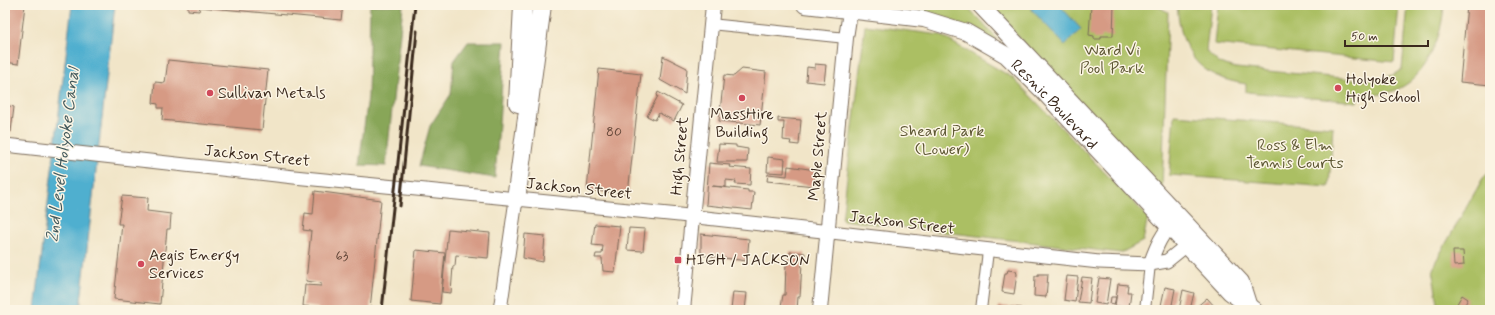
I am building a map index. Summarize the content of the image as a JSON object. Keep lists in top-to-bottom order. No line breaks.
{"streets":{"main road":["Resnic Boulevard","High Street","Maple Street"],"street":["Jackson Street"]},"crossings":[["Resnic Boulevard","Jackson Street"],["Resnic Boulevard","Maple Street"],["Jackson Street","High Street"],["Jackson Street","Maple Street"]],"water":["2nd Level Holyoke Canal"],"parks":["Ward Vi Pool Park","Sheard Park (Lower)","Ross & Elm Tennis Courts"],"places":{"other":["Holyoke High School","Sullivan Metals","MassHire Building","Aegis Energy Services"],"transit":["HIGH / JACKSON"]},"house_numbers":["80","63"],"scale_bar":"50 m"}
